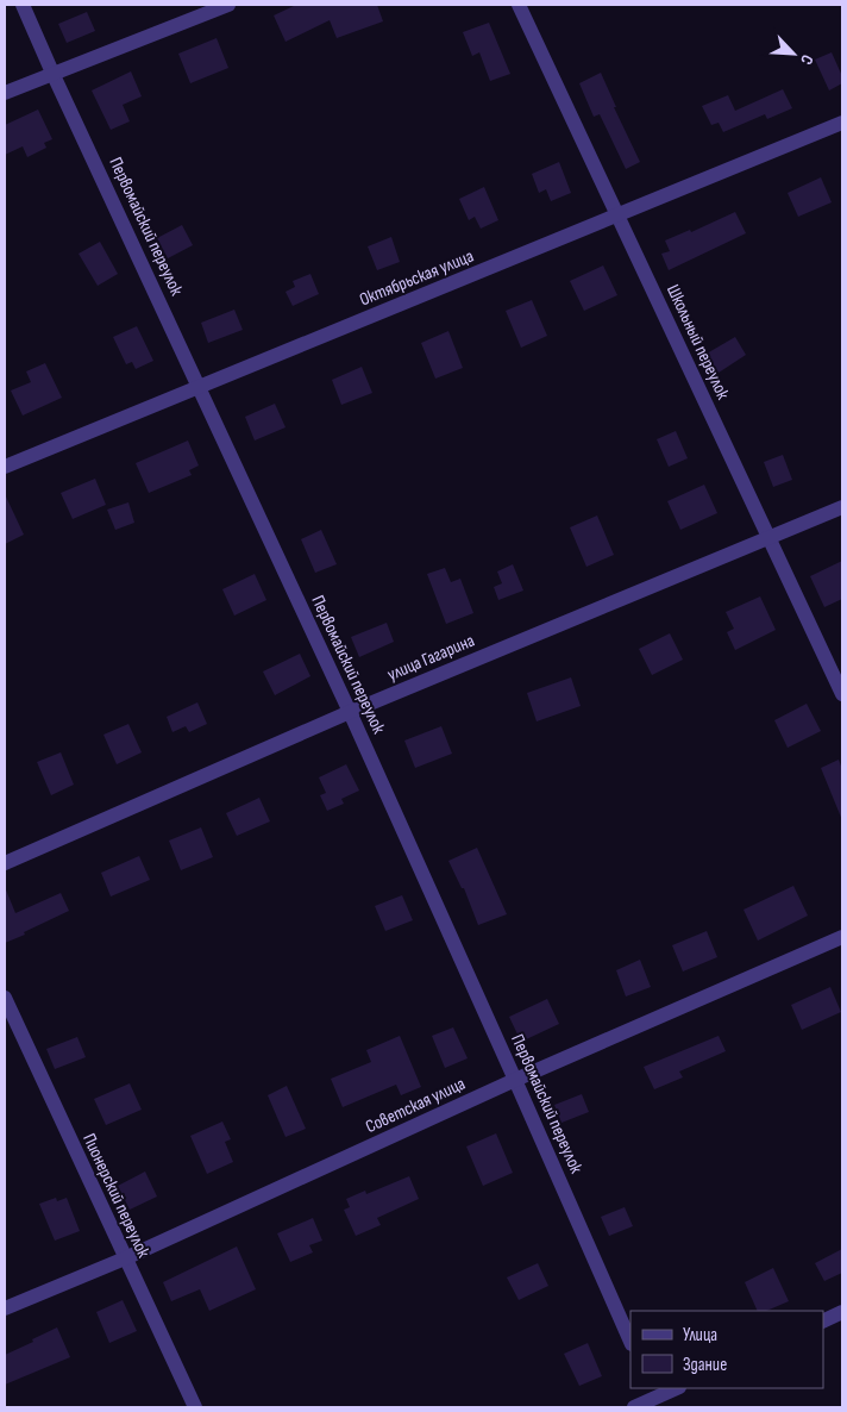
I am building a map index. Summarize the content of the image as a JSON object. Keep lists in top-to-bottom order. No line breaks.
{"streets":{"street":["Первомайский переулок","Октябрьская улица","Школьный переулок","улица Гагарина","Советская улица","Пионерский переулок"]},"crossings":[["Первомайский переулок","Октябрьская улица"],["Первомайский переулок","улица Гагарина"],["Первомайский переулок","Советская улица"],["Октябрьская улица","Школьный переулок"],["Школьный переулок","улица Гагарина"],["Советская улица","Пионерский переулок"]],"legend":["Улица","Здание"],"north":"bottom right"}
